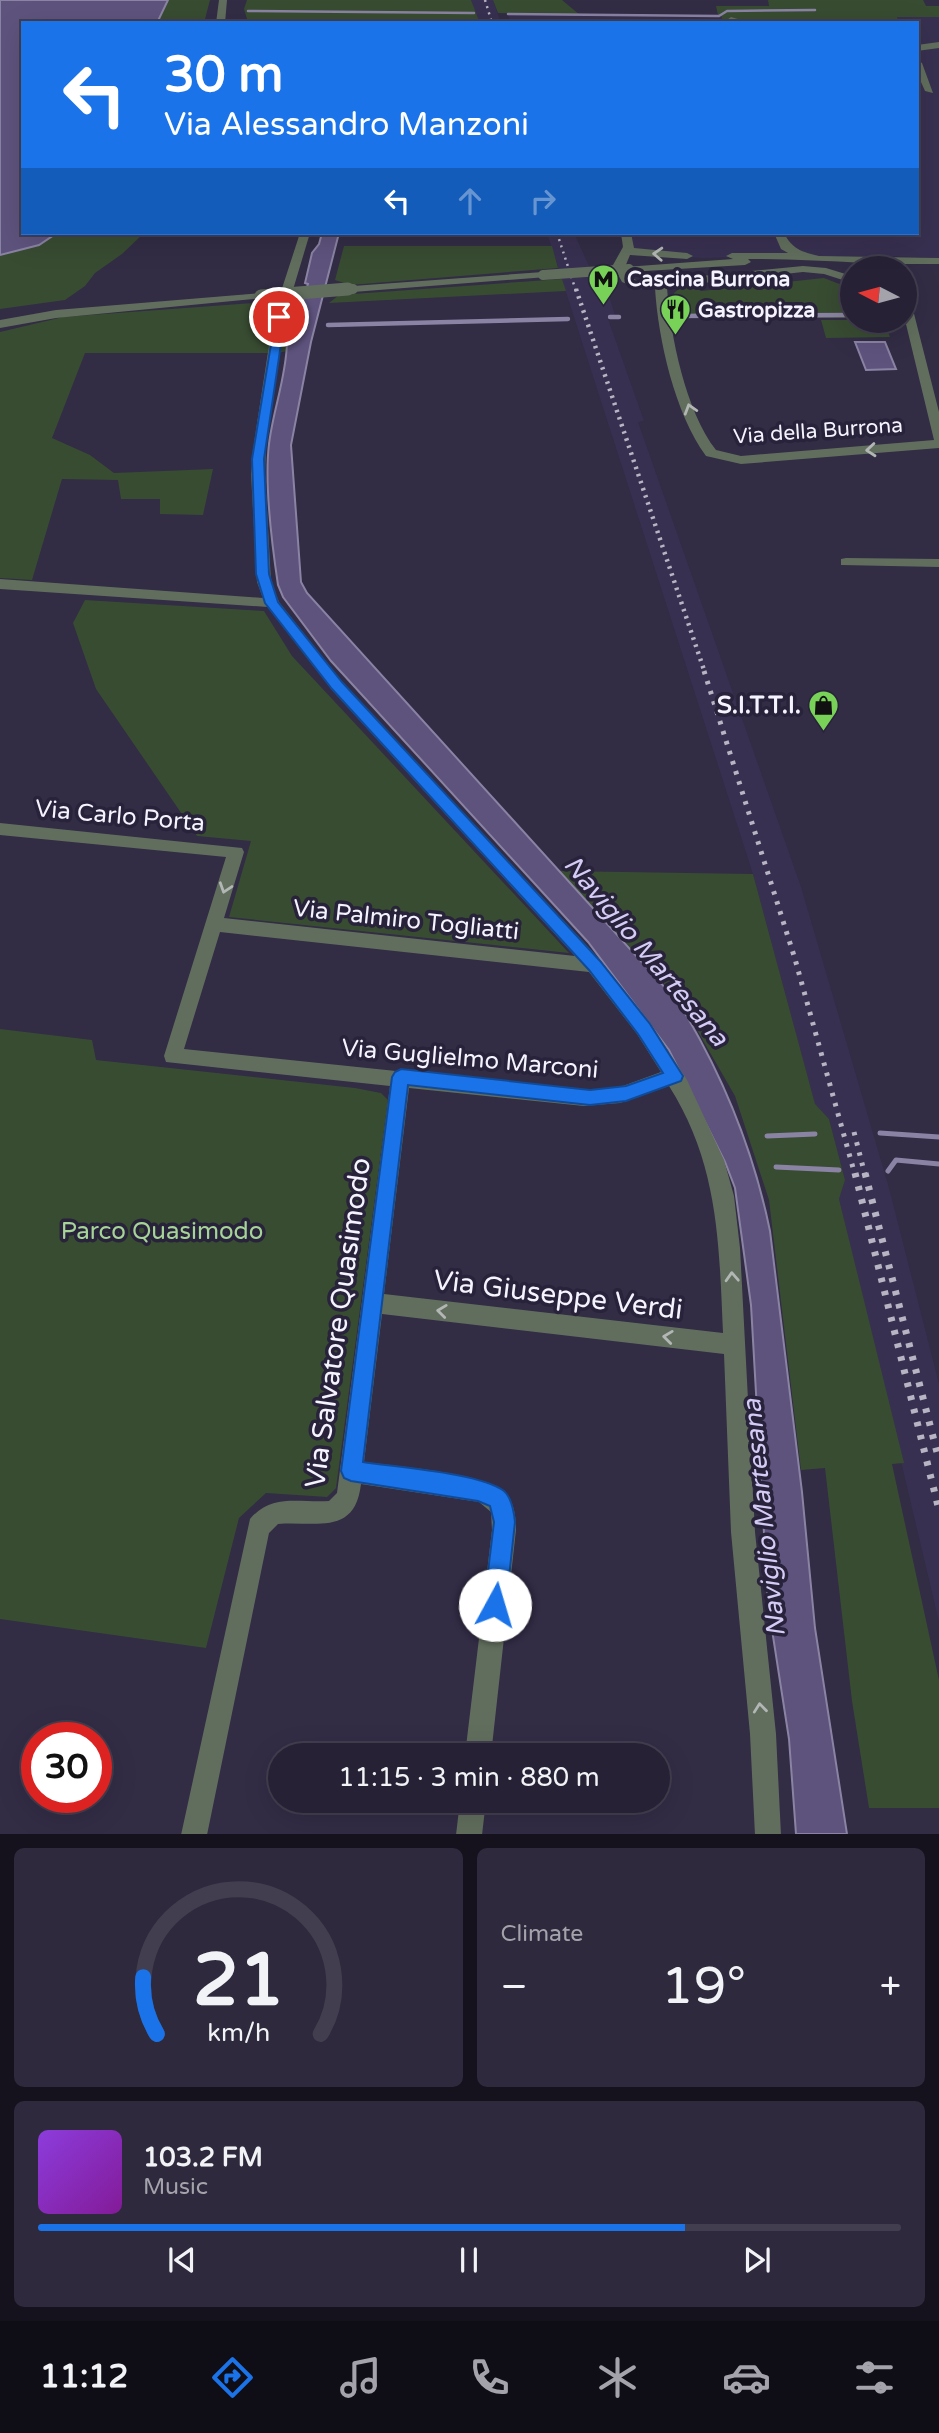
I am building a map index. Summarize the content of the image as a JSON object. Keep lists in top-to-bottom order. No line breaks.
{"streets":{"street":["Via della Burrona","Via Carlo Porta","Via Palmiro Togliatti","Via Guglielmo Marconi","Via Giuseppe Verdi","Via Salvatore Quasimodo"]},"crossings":[["Via Carlo Porta","Via Palmiro Togliatti"],["Via Carlo Porta","Via Guglielmo Marconi"],["Via Palmiro Togliatti","Via Guglielmo Marconi"],["Via Guglielmo Marconi","Via Salvatore Quasimodo"],["Via Giuseppe Verdi","Via Salvatore Quasimodo"]],"one_way":["Via Giuseppe Verdi"],"water":["Naviglio Martesana"],"parks":["Parco Quasimodo"],"places":{"metro station":["Cascina Burrona"],"restaurant":["Gastropizza"],"shop":["S.I.T.T.I."]},"north":"left","page":{"turn":["30 m","Via Alessandro Manzoni"],"limit":"30","trip":"11:15 · 3 min · 880 m","tile":"Climate","heat":["−","19°","+"],"song":["103.2 FM","Music"],"tabs":"11:12","gauge":["21","km/h"]}}
